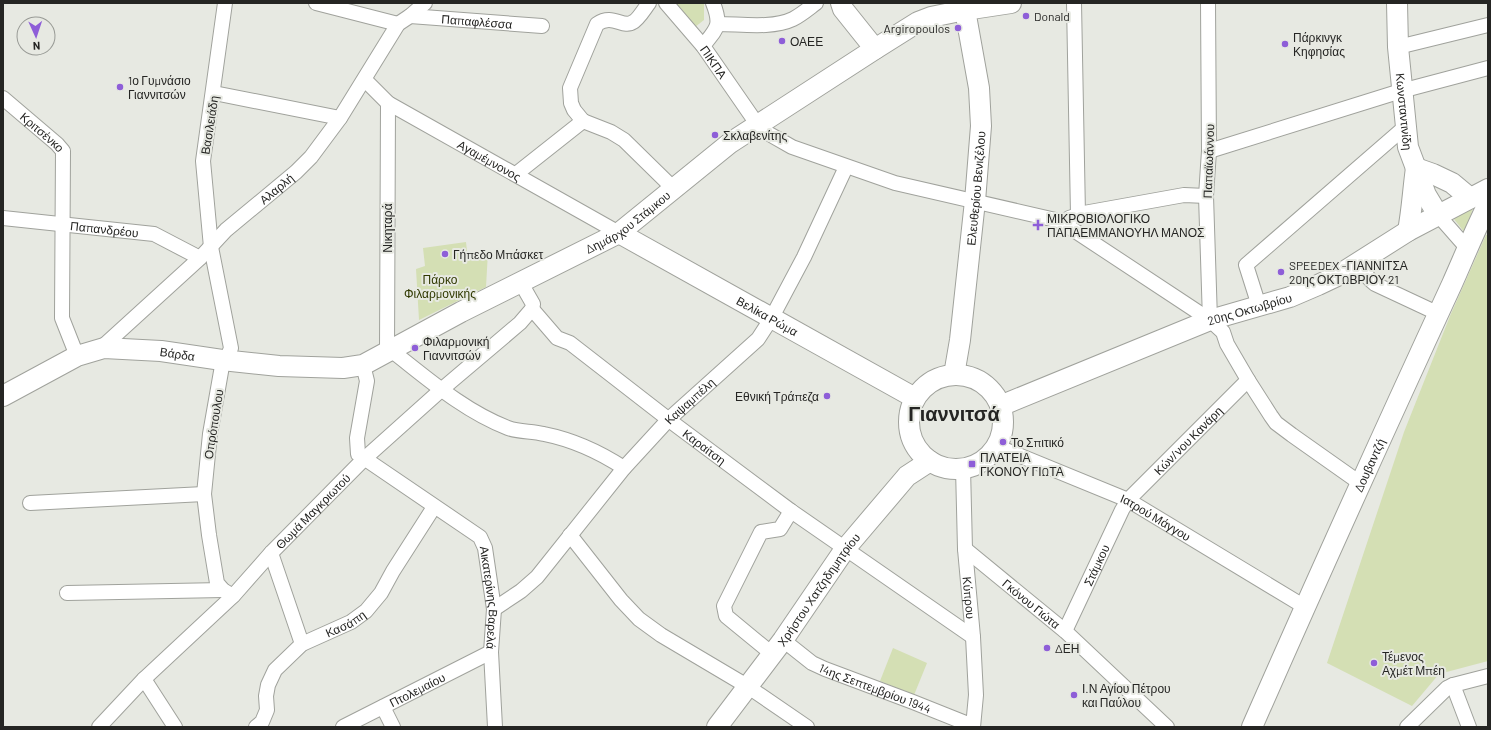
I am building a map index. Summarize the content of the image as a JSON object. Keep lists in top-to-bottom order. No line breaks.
{"streets":{"street":["Παπαφλέσσα","ΠΙΚΠΑ","Κωνσταντινίδη","Βασιλειάδη","Κριτσένκο","Αγαμέμνονος","Παπαϊωάννου","Αλαρλή","Ελευθερίου Βενιζέλου","Δημάρχου Στάμκου","Παπανδρέου","Νικηταρά","20ης Οκτωβρίου","Βελίκα Ρώμα","Βάρδα","Καψαμπέλη","Οπρόπουλου","Κών/νου Κανάρη","Καραίτση","Δουβαντζή","Θωμά Μαγκριωτού","Ιατρού Μάγγου","Στάμκου","Χρήστου Χατζηδημητρίου","Αικατερίνης Βαρελά","Κύπρου","Γκόνου Γιώτα","Κασάπη","14ης Σεπτεμβρίου 1944","Πτολεμαίου"]},"crossings":[["Παπαφλέσσα","Αλαρλή"],["ΠΙΚΠΑ","Ελευθερίου Βενιζέλου"],["ΠΙΚΠΑ","Δημάρχου Στάμκου"],["ΠΙΚΠΑ","Καψαμπέλη"],["Κωνσταντινίδη","20ης Οκτωβρίου"],["Βασιλειάδη","Αλαρλή"],["Βασιλειάδη","Οπρόπουλου"],["Κριτσένκο","Παπανδρέου"],["Κριτσένκο","Βάρδα"],["Αγαμέμνονος","Αλαρλή"],["Αγαμέμνονος","Δημάρχου Στάμκου"],["Αγαμέμνονος","Νικηταρά"],["Αγαμέμνονος","Βελίκα Ρώμα"],["Παπαϊωάννου","20ης Οκτωβρίου"],["Αλαρλή","Παπανδρέου"],["Αλαρλή","Βάρδα"],["Αλαρλή","Οπρόπουλου"],["Ελευθερίου Βενιζέλου","Δημάρχου Στάμκου"],["Ελευθερίου Βενιζέλου","20ης Οκτωβρίου"],["Ελευθερίου Βενιζέλου","Βελίκα Ρώμα"],["Ελευθερίου Βενιζέλου","Ιατρού Μάγγου"],["Ελευθερίου Βενιζέλου","Χρήστου Χατζηδημητρίου"],["Ελευθερίου Βενιζέλου","Κύπρου"],["Δημάρχου Στάμκου","Νικηταρά"],["Δημάρχου Στάμκου","Βελίκα Ρώμα"],["Δημάρχου Στάμκου","Βάρδα"],["Δημάρχου Στάμκου","Καραίτση"],["20ης Οκτωβρίου","Βελίκα Ρώμα"],["20ης Οκτωβρίου","Δουβαντζή"],["20ης Οκτωβρίου","Ιατρού Μάγγου"],["20ης Οκτωβρίου","Χρήστου Χατζηδημητρίου"],["20ης Οκτωβρίου","Κύπρου"],["Βελίκα Ρώμα","Καψαμπέλη"],["Βελίκα Ρώμα","Ιατρού Μάγγου"],["Βελίκα Ρώμα","Χρήστου Χατζηδημητρίου"],["Βελίκα Ρώμα","Κύπρου"],["Βάρδα","Οπρόπουλου"],["Καψαμπέλη","Καραίτση"],["Καψαμπέλη","Αικατερίνης Βαρελά"],["Οπρόπουλου","Θωμά Μαγκριωτού"],["Κών/νου Κανάρη","Ιατρού Μάγγου"],["Κών/νου Κανάρη","Στάμκου"],["Καραίτση","Θωμά Μαγκριωτού"],["Καραίτση","Χρήστου Χατζηδημητρίου"],["Καραίτση","Κύπρου"],["Καραίτση","14ης Σεπτεμβρίου 1944"],["Δουβαντζή","Ιατρού Μάγγου"],["Θωμά Μαγκριωτού","Αικατερίνης Βαρελά"],["Ιατρού Μάγγου","Στάμκου"],["Ιατρού Μάγγου","Χρήστου Χατζηδημητρίου"],["Ιατρού Μάγγου","Κύπρου"],["Στάμκου","Γκόνου Γιώτα"],["Χρήστου Χατζηδημητρίου","Κύπρου"],["Χρήστου Χατζηδημητρίου","14ης Σεπτεμβρίου 1944"],["Αικατερίνης Βαρελά","Κασάπη"],["Αικατερίνης Βαρελά","Πτολεμαίου"],["Κύπρου","Γκόνου Γιώτα"],["Κύπρου","14ης Σεπτεμβρίου 1944"]],"districts":["Γιαννιτσά"],"parks":["Πάρκο Φιλαρμονικής"],"places":{"other":["Donald","Argiropoulos","ΟΑΕΕ","Πάρκινγκ Κηφησίας","1ο Γυμνάσιο Γιαννιτσών","Σκλαβενίτης","Γήπεδο Μπάσκετ","SPEEDEX -ΓΙΑΝΝΙΤΣΑ 20ης ΟΚΤΩΒΡΙΟΥ 21","Φιλαρμονική Γιαννιτσών","Εθνική Τράπεζα","Το Σπιτικό","ΔΕΗ","Τέμενος Αχμέτ Μπέη","Ι.Ν Αγίου Πέτρου και Παύλου"],"health":["ΜΙΚΡΟΒΙΟΛΟΓΙΚΟ ΠΑΠΑΕΜΜΑΝΟΥΗΛ ΜΑΝΟΣ"],"transit":["ΠΛΑΤΕΙΑ ΓΚΟΝΟΥ ΓΙΩΤΑ"]},"north":"bottom"}
